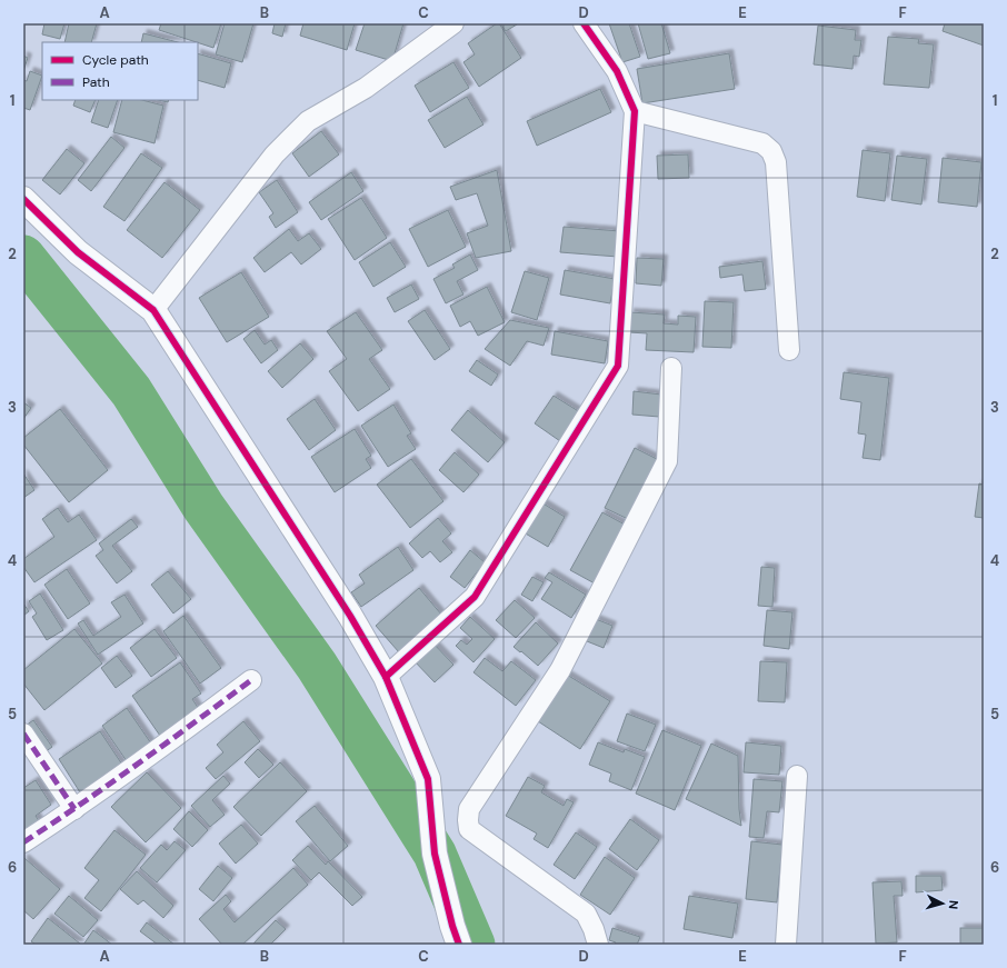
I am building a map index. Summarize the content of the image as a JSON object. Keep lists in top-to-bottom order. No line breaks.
{"legend":["Cycle path","Path"],"north":"right","grid":{"columns":["A","B","C","D","E","F"],"rows":["1","2","3","4","5","6"]}}
